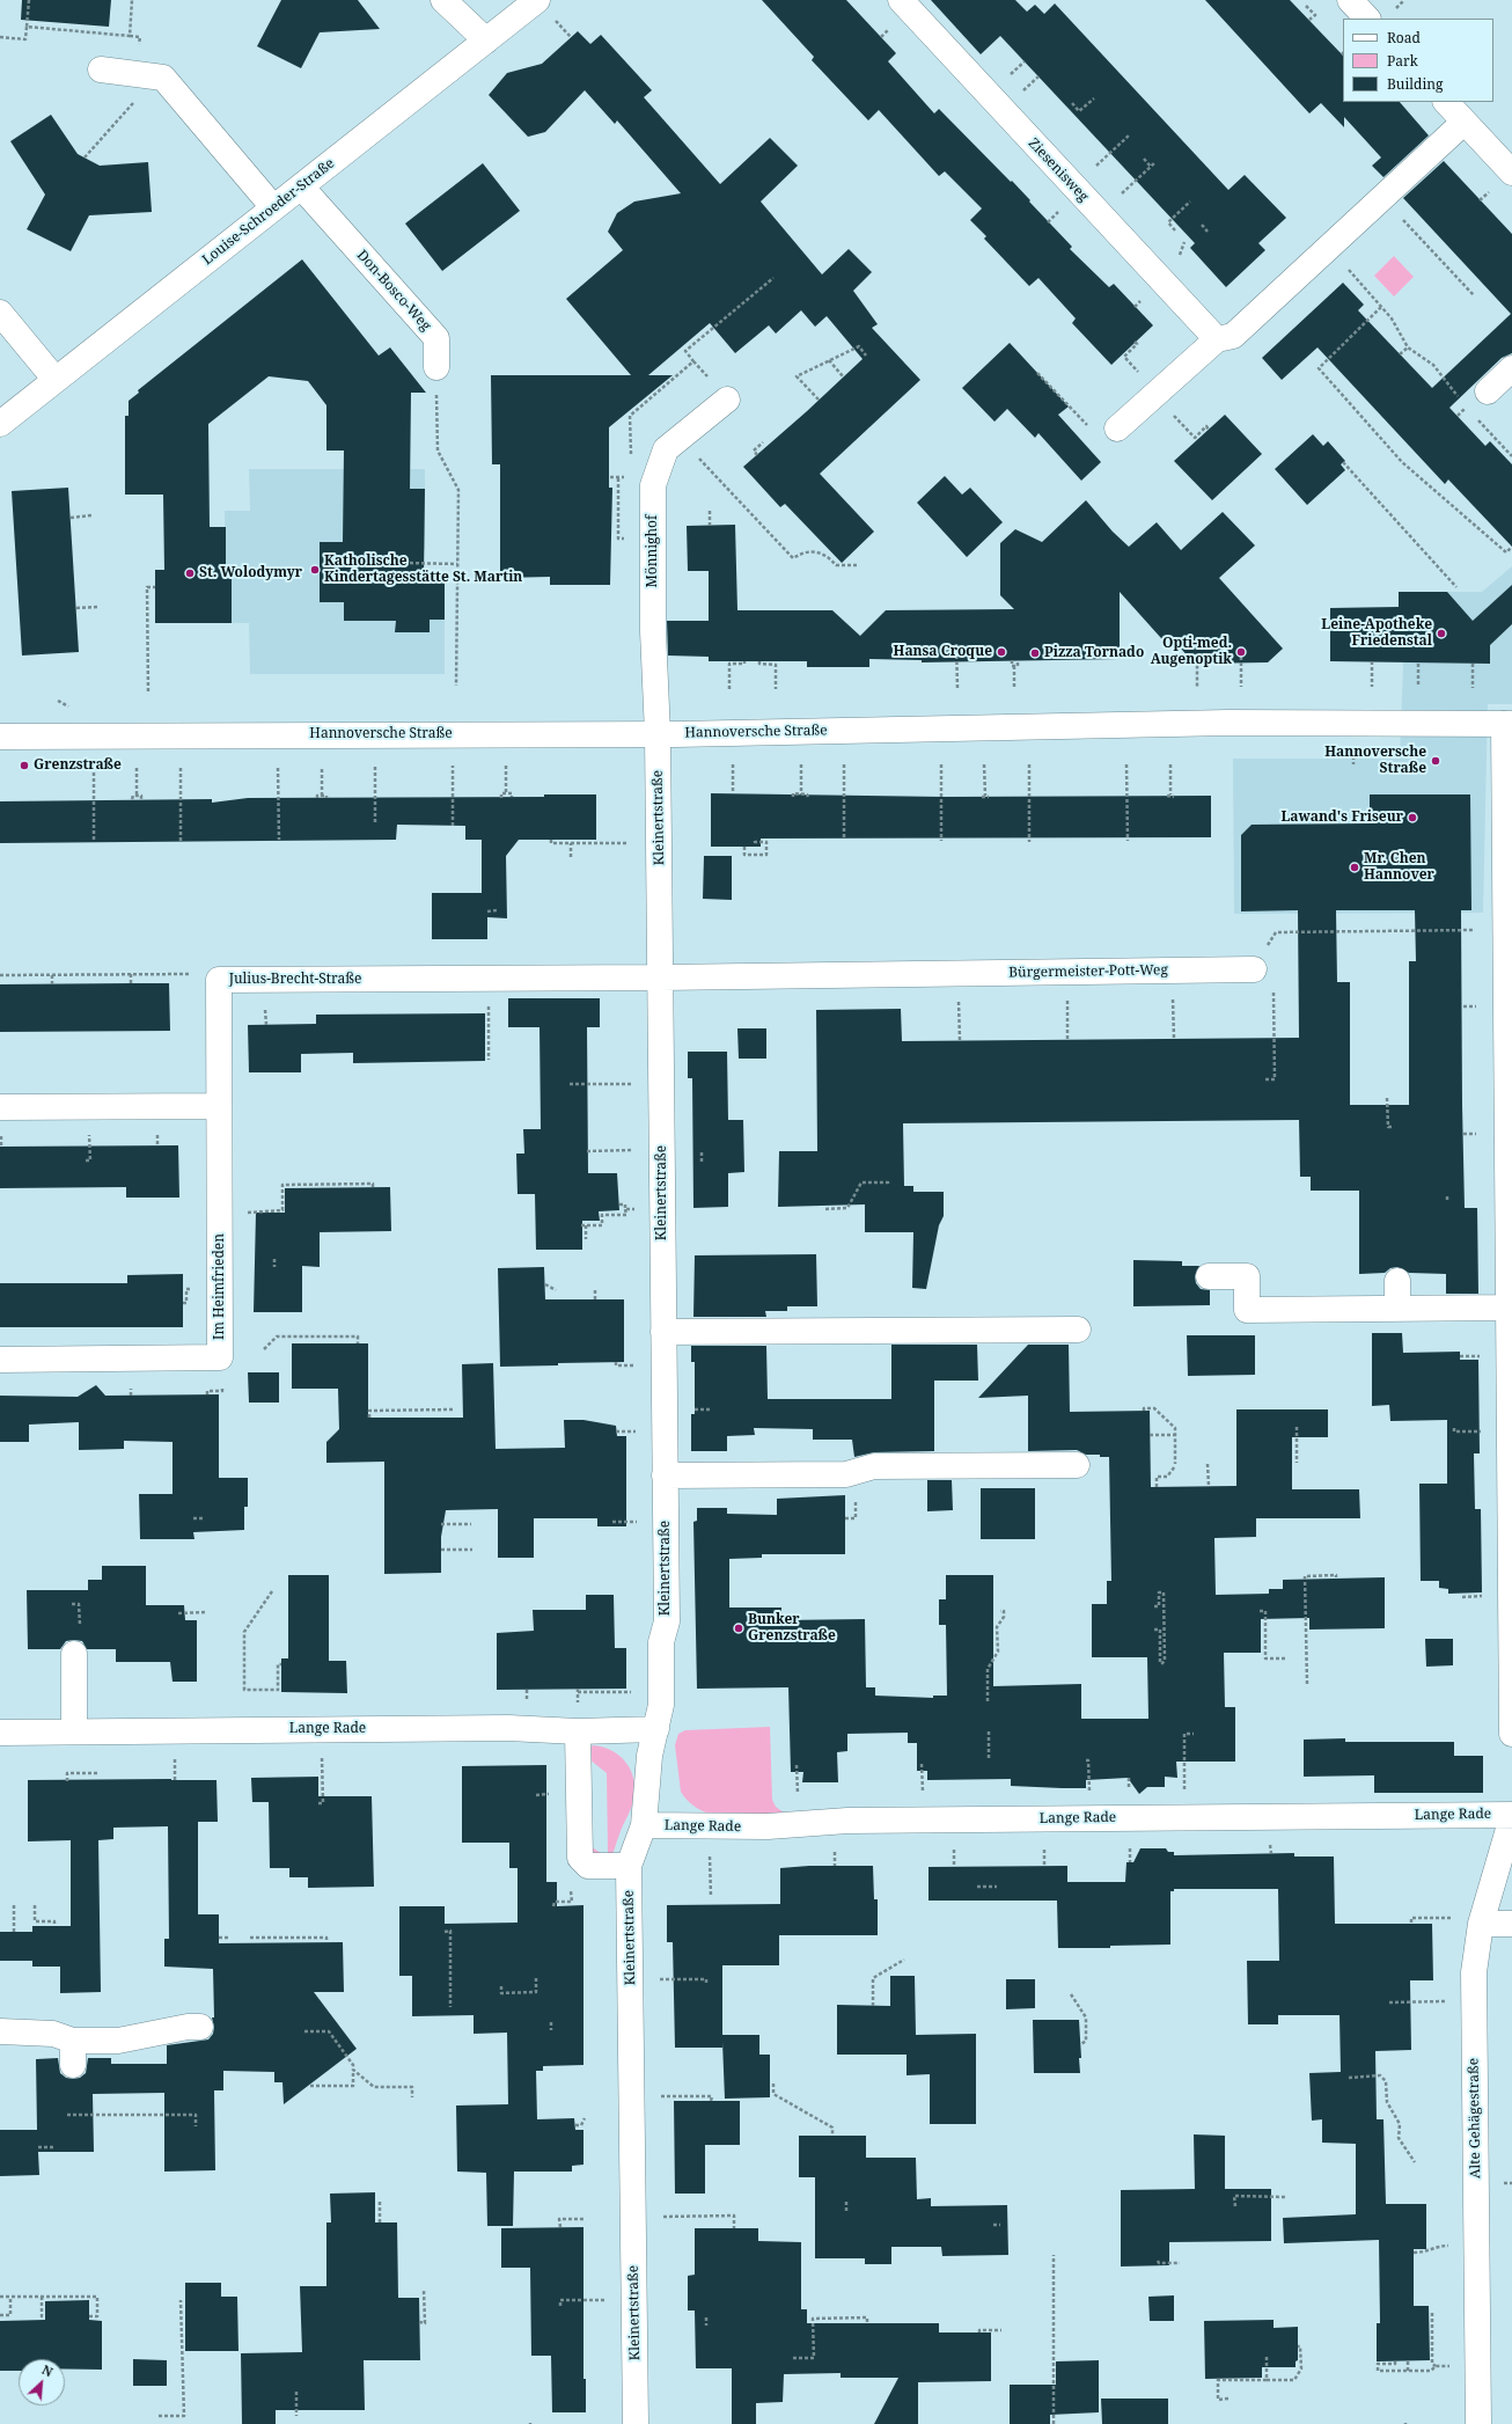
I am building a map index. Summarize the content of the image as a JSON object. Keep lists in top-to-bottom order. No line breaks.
{"streets":{"street":["Ziesenisweg","Louise-Schroeder-Straße","Don-Bosco-Weg","Mönnighof","Hannoversche Straße","Kleinertstraße","Bürgermeister-Pott-Weg","Julius-Brecht-Straße","Im Heimfrieden","Lange Rade","Alte Gehägestraße"]},"crossings":[["Louise-Schroeder-Straße","Don-Bosco-Weg"],["Mönnighof","Hannoversche Straße"],["Mönnighof","Kleinertstraße"],["Hannoversche Straße","Kleinertstraße"],["Kleinertstraße","Bürgermeister-Pott-Weg"],["Kleinertstraße","Julius-Brecht-Straße"],["Kleinertstraße","Lange Rade"],["Bürgermeister-Pott-Weg","Julius-Brecht-Straße"],["Julius-Brecht-Straße","Im Heimfrieden"],["Lange Rade","Alte Gehägestraße"]],"places":["Katholische Kindertagesstätte St. Martin","St. Wolodymyr","Leine-Apotheke Friedenstal","Hansa Croque","Opti-med. Augenoptik","Pizza Tornado","Hannoversche Straße","Grenzstraße","Lawand's Friseur","Mr. Chen Hannover","Bunker Grenzstraße"],"legend":["Road","Park","Building"],"north":"top right"}
